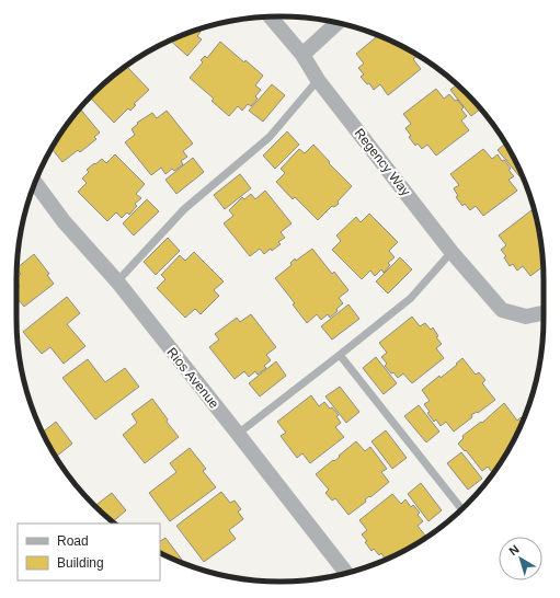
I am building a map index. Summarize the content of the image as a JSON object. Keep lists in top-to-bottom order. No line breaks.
{"streets":{"street":["Regency Way","Rios Avenue"]},"legend":["Road","Building"],"north":"top left"}
